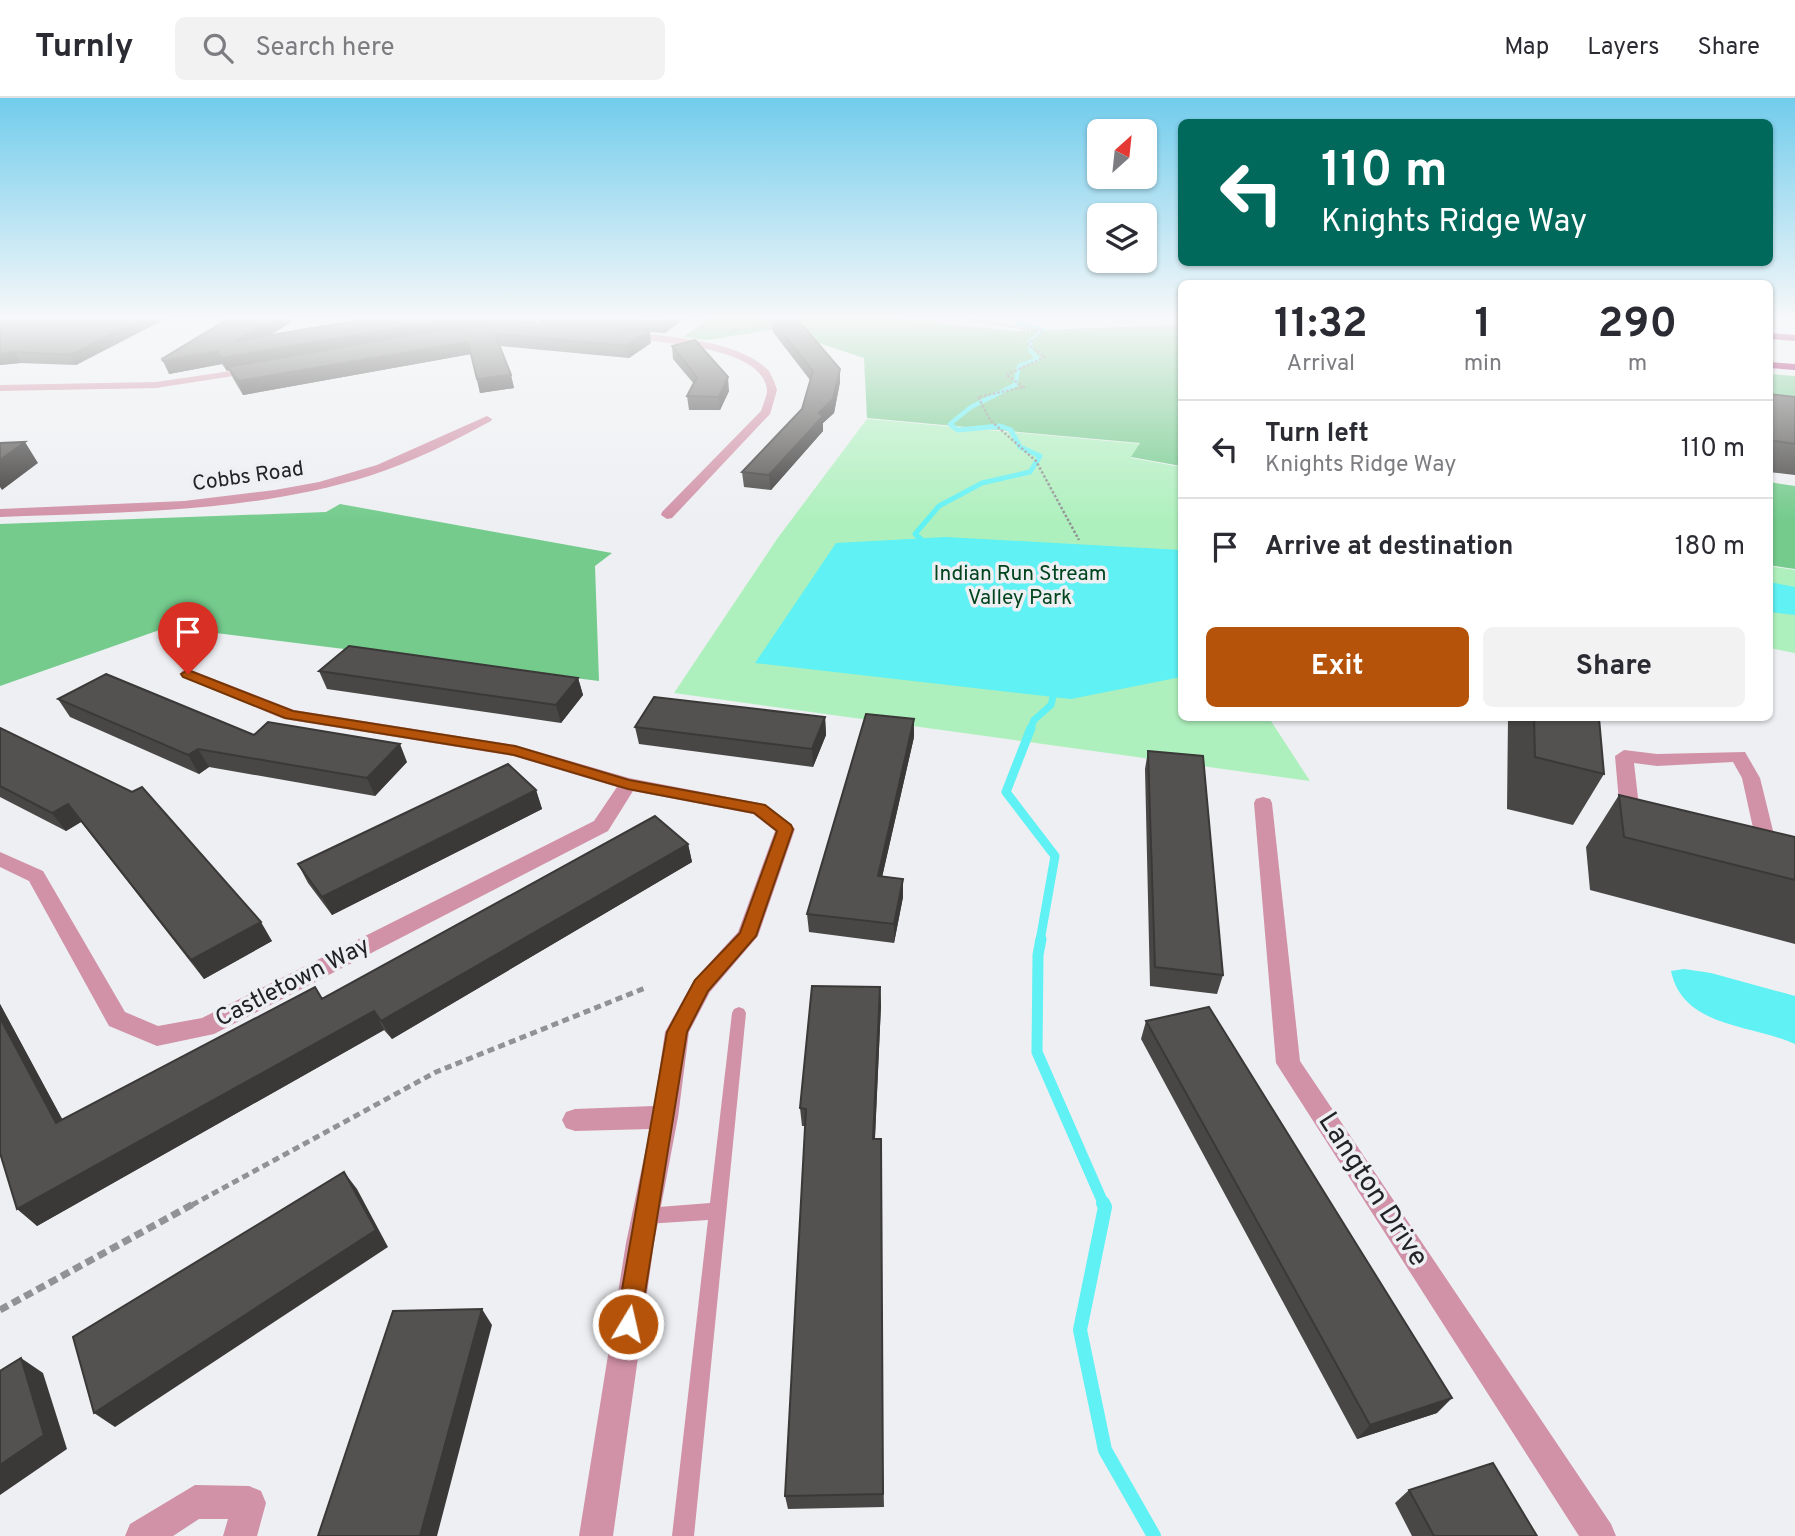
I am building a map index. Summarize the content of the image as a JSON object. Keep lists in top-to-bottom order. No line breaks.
{"streets":{"street":["Cobbs Road","Castletown Way","Langton Drive"]},"parks":["Indian Run Stream Valley Park"],"north":"top right","page":{"header":"Turnly","search":"Search here","nav":["Map","Layers","Share"],"turn":["110 m","Knights Ridge Way"],"eta":["11:32","Arrival","1","min","290","m"],"list":[{"name":"Turn left","note":"Knights Ridge Way","value":"110 m"},{"name":"Arrive at destination","value":"180 m"}],"buttons":["Exit","Share"]}}
